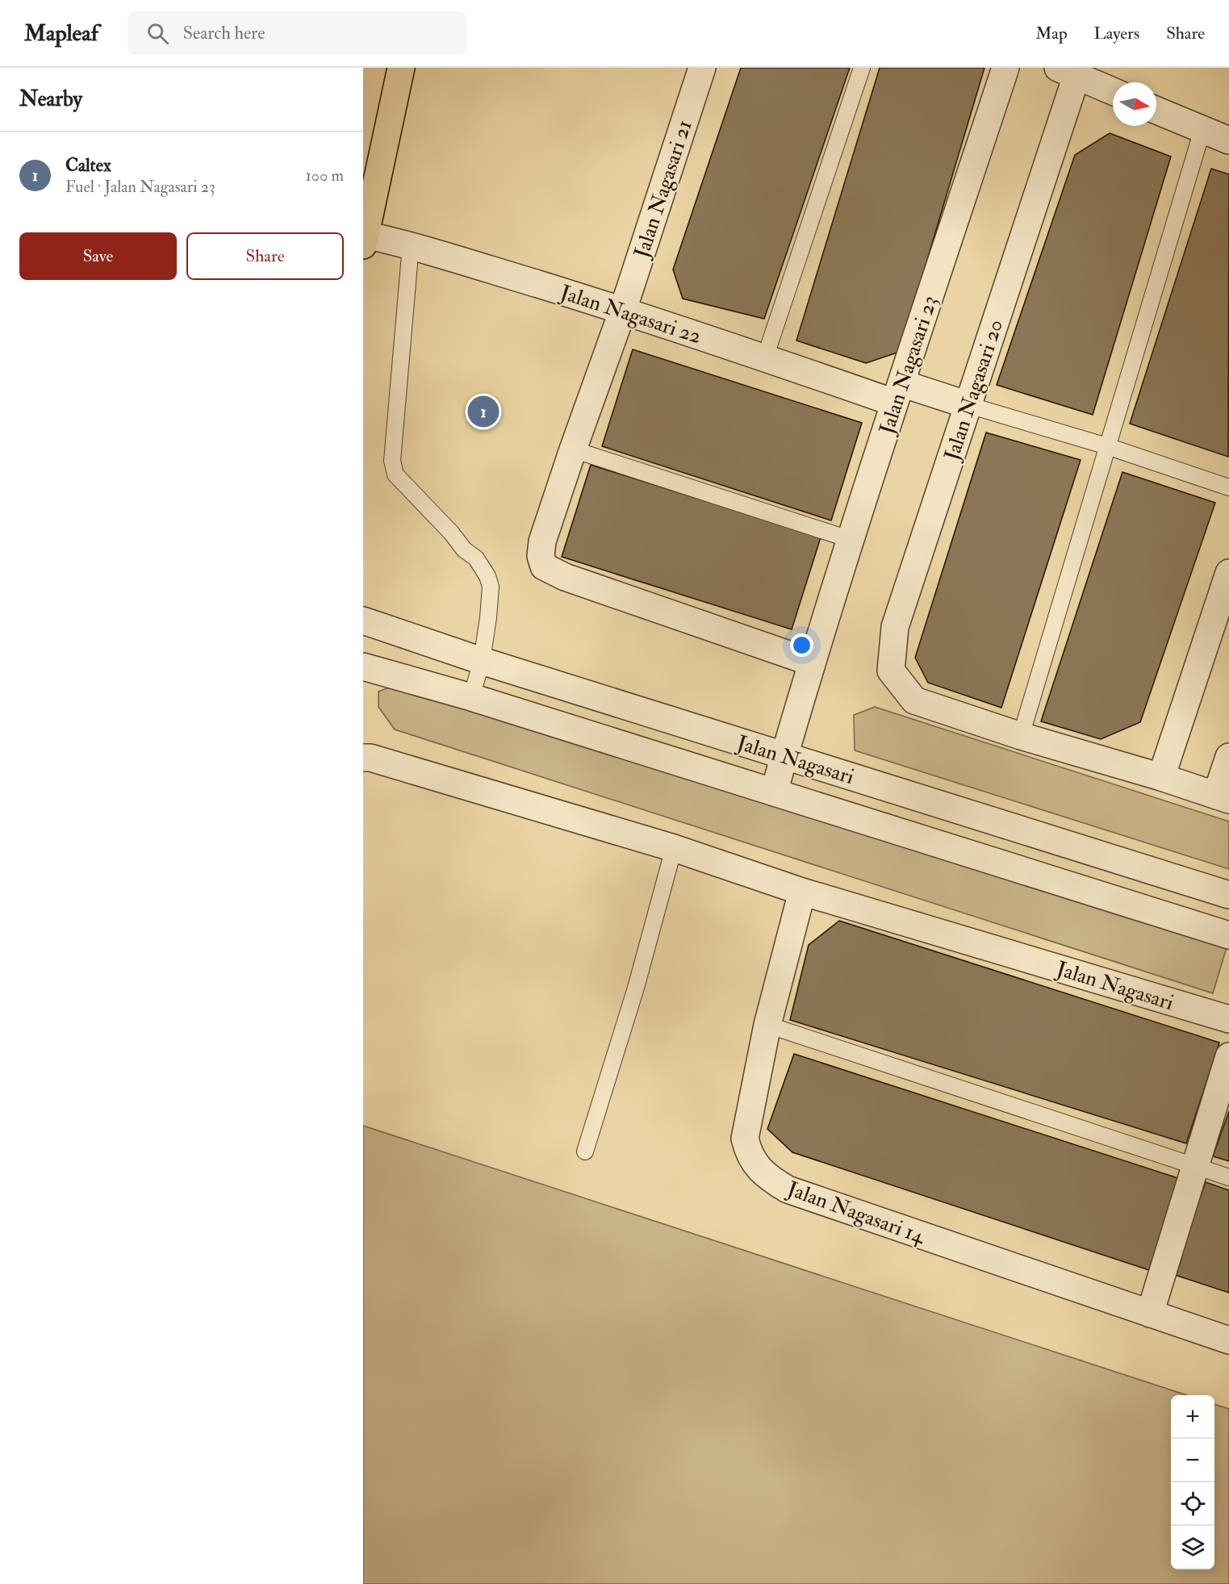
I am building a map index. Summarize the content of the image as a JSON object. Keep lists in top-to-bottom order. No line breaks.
{"streets":{"street":["Jalan Nagasari 21","Jalan Nagasari 22","Jalan Nagasari 23","Jalan Nagasari 20","Jalan Nagasari","Jalan Nagasari 14"]},"crossings":[["Jalan Nagasari 21","Jalan Nagasari 22"],["Jalan Nagasari 22","Jalan Nagasari 23"],["Jalan Nagasari 22","Jalan Nagasari 20"],["Jalan Nagasari 23","Jalan Nagasari"],["Jalan Nagasari","Jalan Nagasari 14"]],"north":"right","page":{"header":"Mapleaf","search":"Search here","nav":["Map","Layers","Share"],"heading":"Nearby","list":[{"mark":"1","name":"Caltex","note":"Fuel · Jalan Nagasari 23","value":"100 m"}],"buttons":["Save","Share"],"pins":"1","map_buttons":["+","−"]}}
